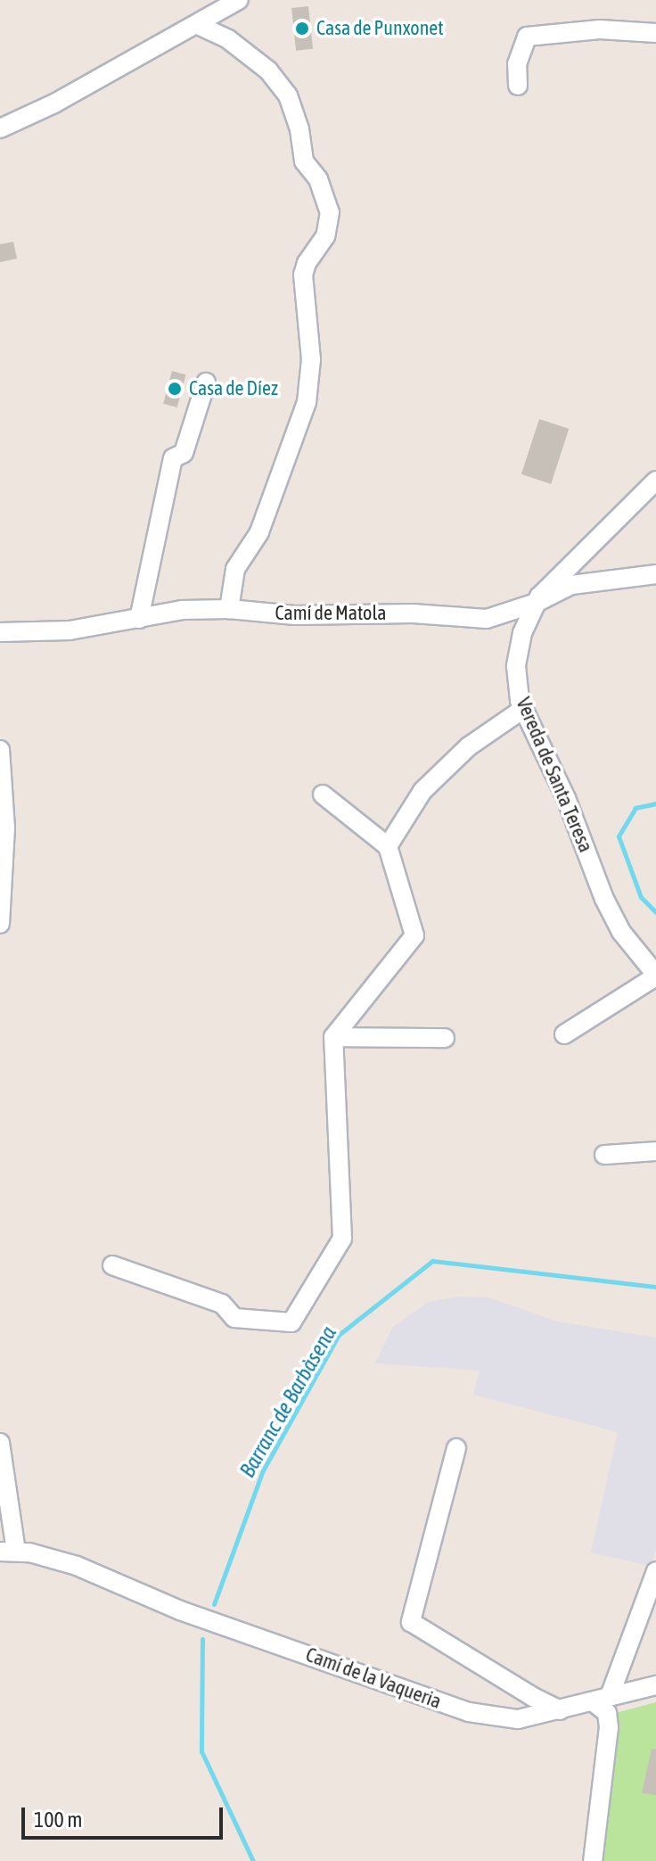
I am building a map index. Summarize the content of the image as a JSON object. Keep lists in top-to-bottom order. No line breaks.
{"streets":{"street":["Camí de Matola","Vereda de Santa Teresa","Camí de la Vaqueria"]},"crossings":[["Camí de Matola","Vereda de Santa Teresa"]],"water":["Barranc de Barbàsena"],"places":["Casa de Punxonet","Casa de Díez"],"scale_bar":"100 m"}
